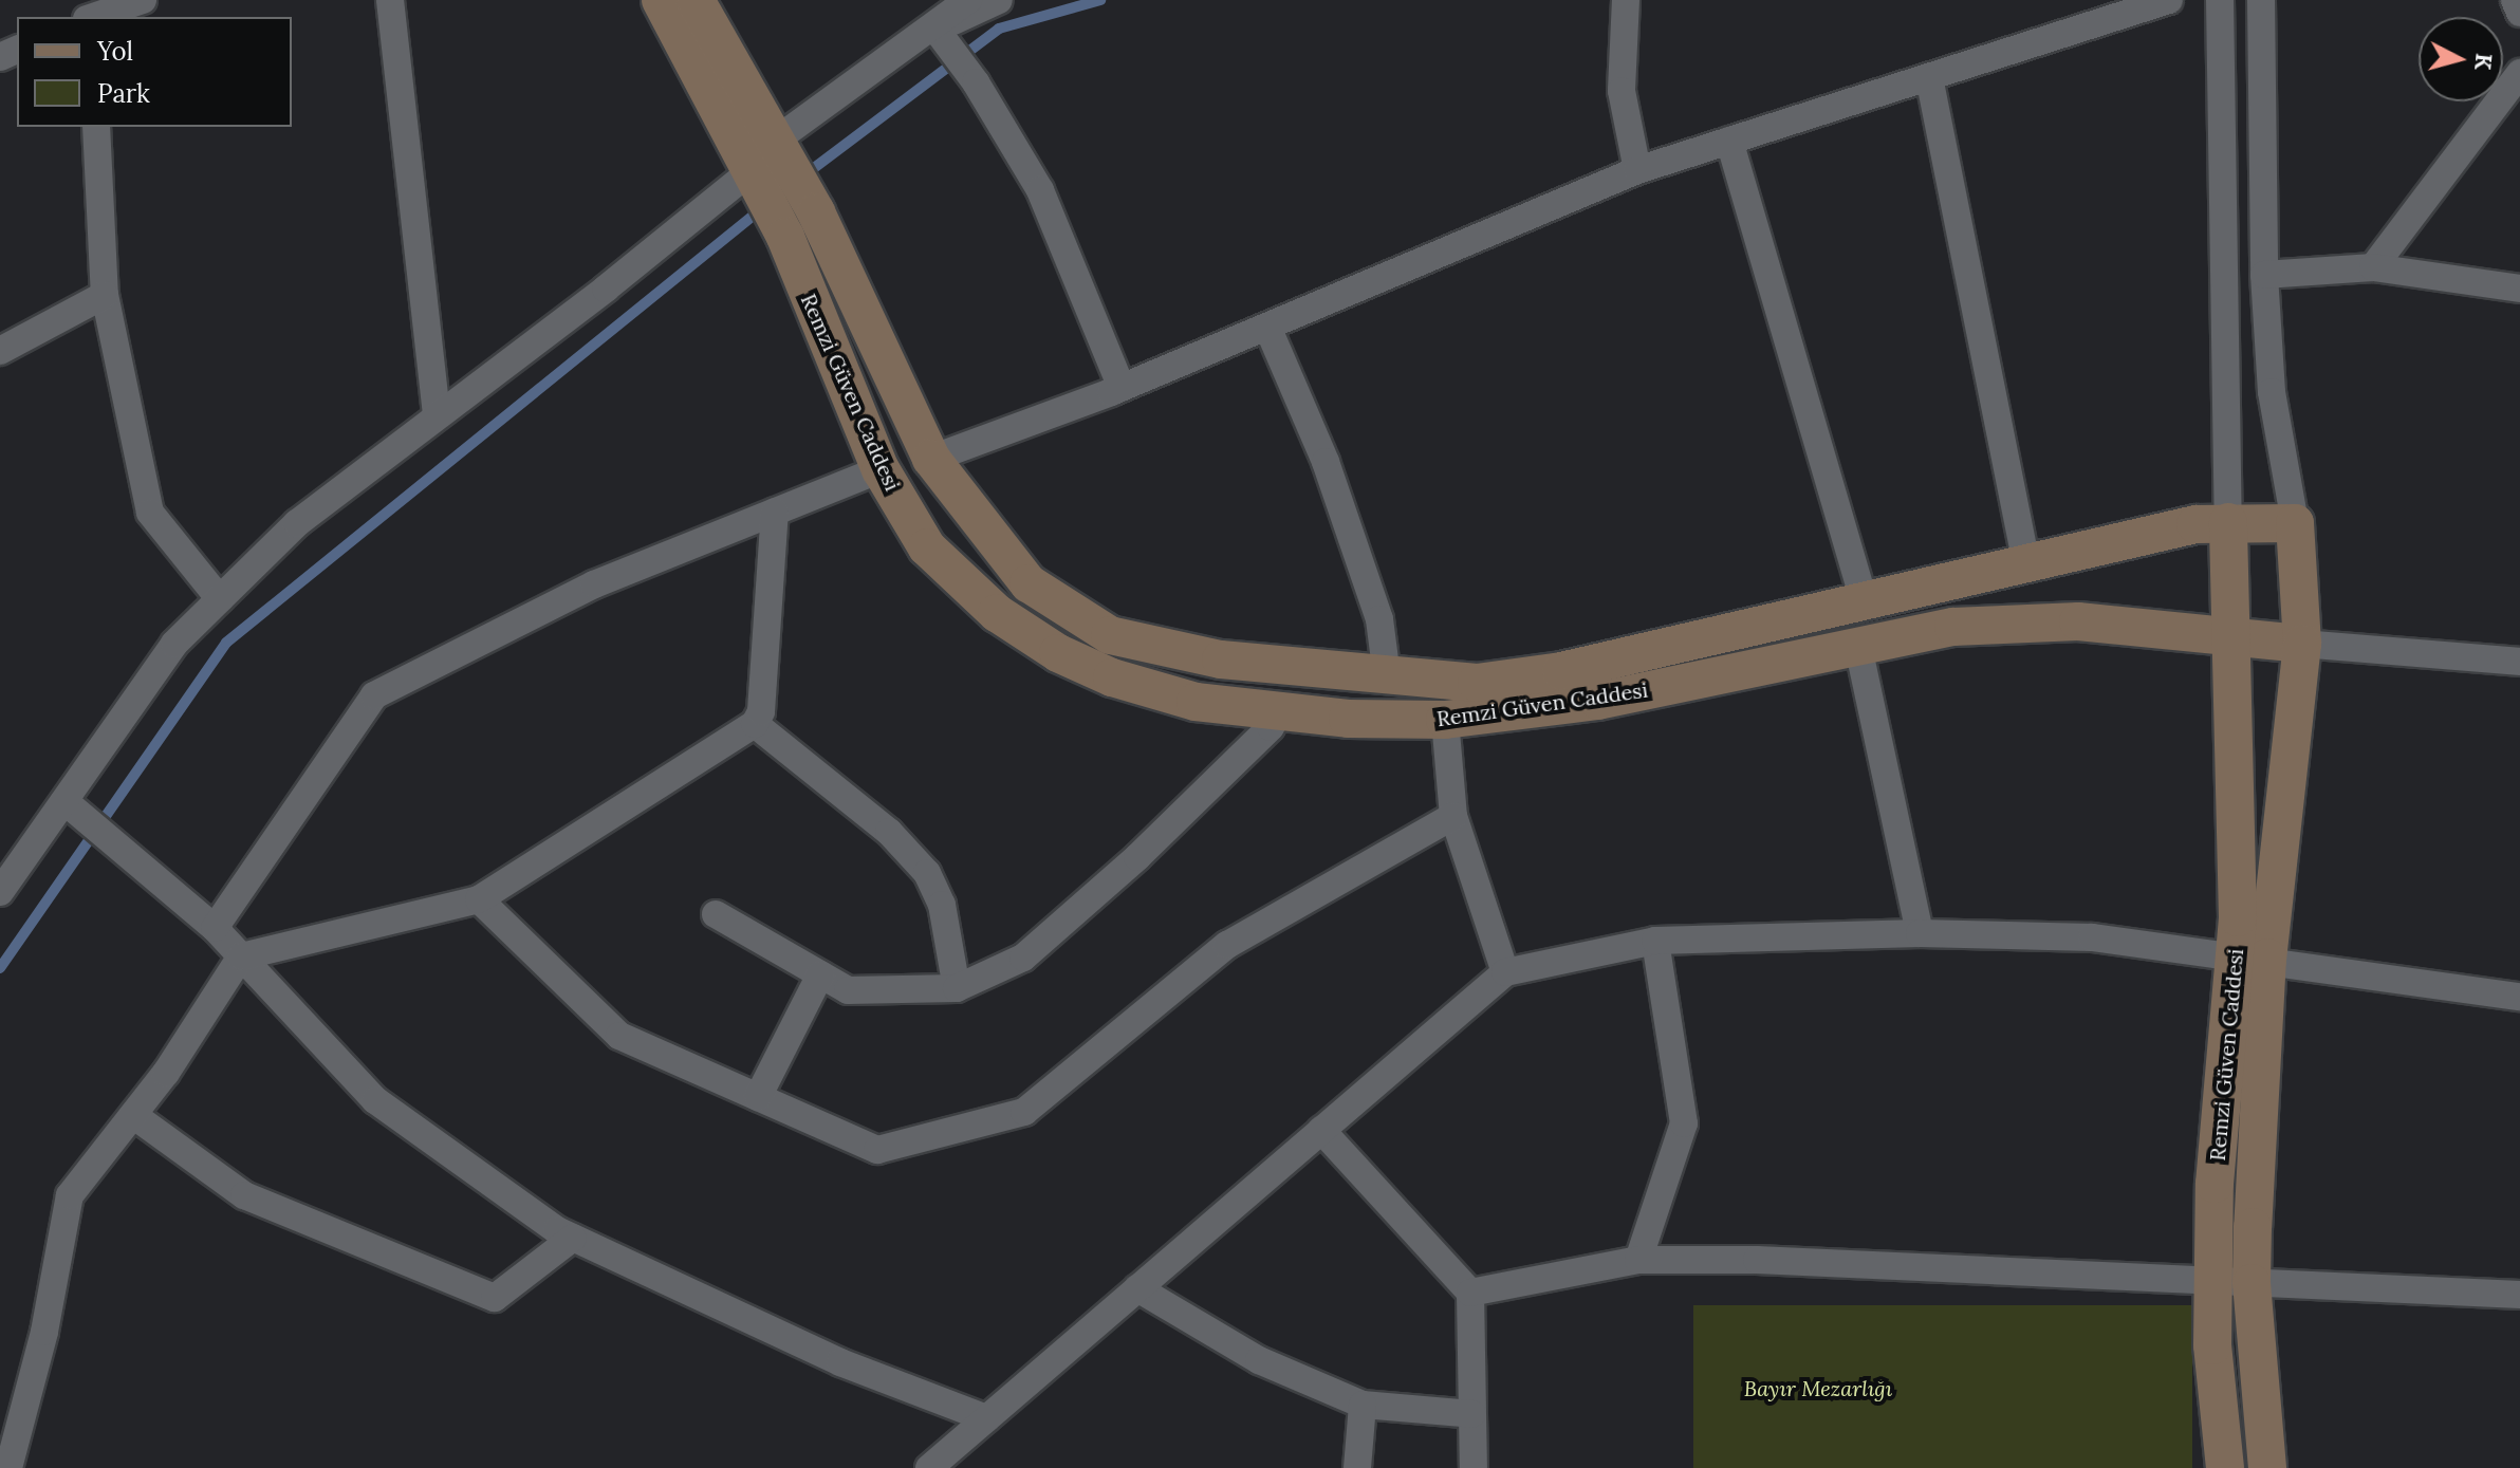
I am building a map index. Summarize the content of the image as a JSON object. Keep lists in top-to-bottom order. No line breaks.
{"streets":{"main road":["Remzi Güven Caddesi"]},"parks":["Bayır Mezarlığı"],"legend":["Yol","Park"],"north":"right"}
